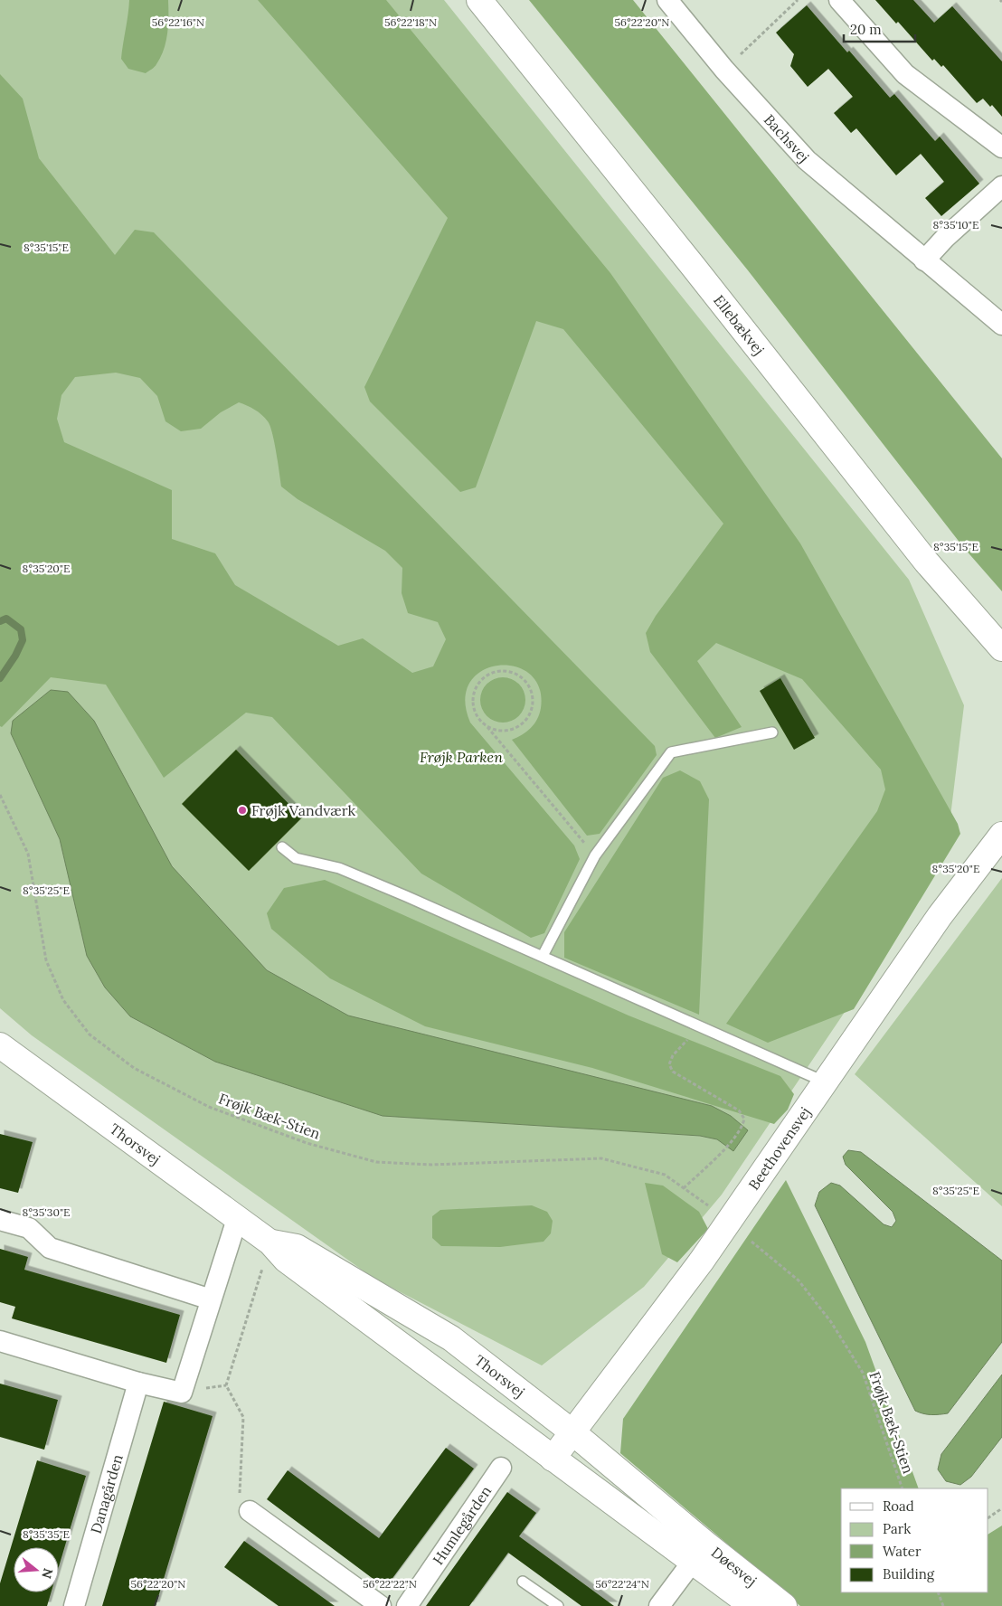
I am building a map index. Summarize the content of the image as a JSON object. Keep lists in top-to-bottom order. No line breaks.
{"streets":{"street":["Bachsvej","Ellebækvej","Thorsvej","Beethovensvej","Danagården","Humlegården","Døesvej"],"path":["Frøjk Bæk-Stien"]},"crossings":[["Thorsvej","Beethovensvej"],["Thorsvej","Døesvej"]],"parks":["Frøjk Parken"],"places":["Frøjk Vandværk"],"legend":["Road","Park","Water","Building"],"scale_bar":"20 m","north":"right","coordinates":["56°22'16\"N","56°22'18\"N","56°22'20\"N","8°35'10\"E","8°35'15\"E","8°35'20\"E","8°35'25\"E","8°35'30\"E","8°35'35\"E","56°22'22\"N","56°22'24\"N"]}
